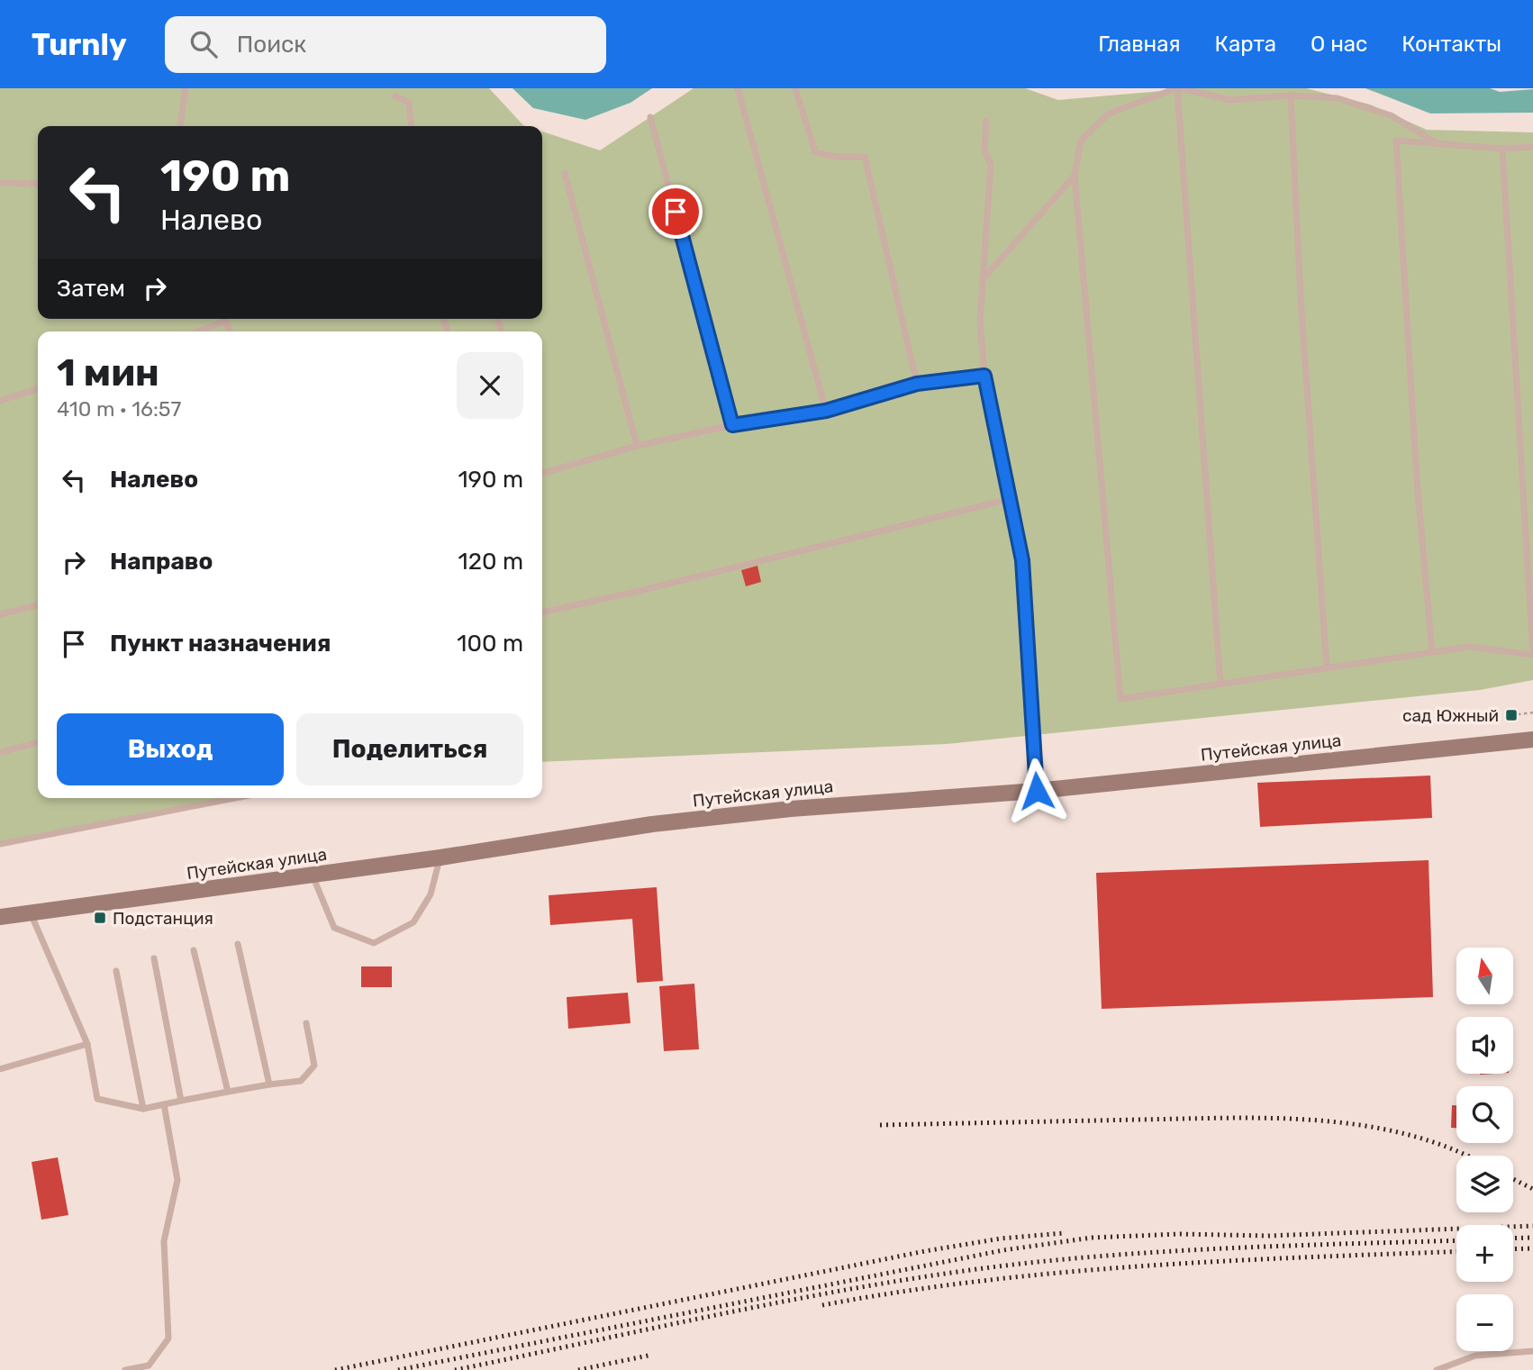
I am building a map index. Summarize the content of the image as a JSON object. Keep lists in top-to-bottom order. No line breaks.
{"streets":{"main road":["Путейская улица"]},"places":{"transit":["сад Южный","Подстанция"]},"north":"top","page":{"header":"Turnly","search":"Поиск","nav":["Главная","Карта","О нас","Контакты"],"turn":["190 m","Налево"],"then":"Затем","heading":["1 мин","410 m · 16:57"],"list":[{"name":"Налево","value":"190 m"},{"name":"Направо","value":"120 m"},{"name":"Пункт назначения","value":"100 m"}],"buttons":["Выход","Поделиться"],"map_buttons":["+","−"]}}
